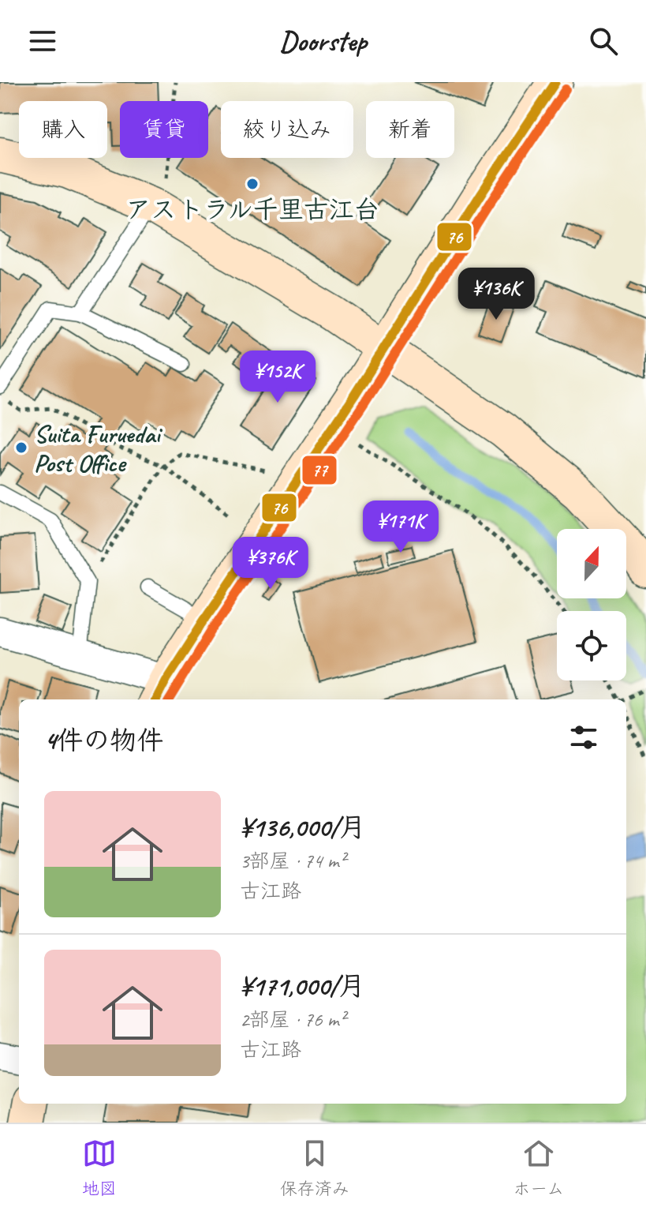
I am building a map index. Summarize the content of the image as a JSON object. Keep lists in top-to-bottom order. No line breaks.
{"places":["アストラル千里古江台","Suita Furuedai Post Office"],"lines":["transit line 76","transit line 77"],"north":"top","page":{"header":"Doorstep","chip":["購入","賃貸","絞り込み","新着"],"price":["¥136K","¥152K","¥171K","¥376K"],"heading":"4件の物件","list":[{"name":"¥136,000/月","note":"3部屋 · 74 m² · 古江路"},{"name":"¥171,000/月","note":"2部屋 · 76 m² · 古江路"}],"tabs":["地図","保存済み","ホーム"]}}
